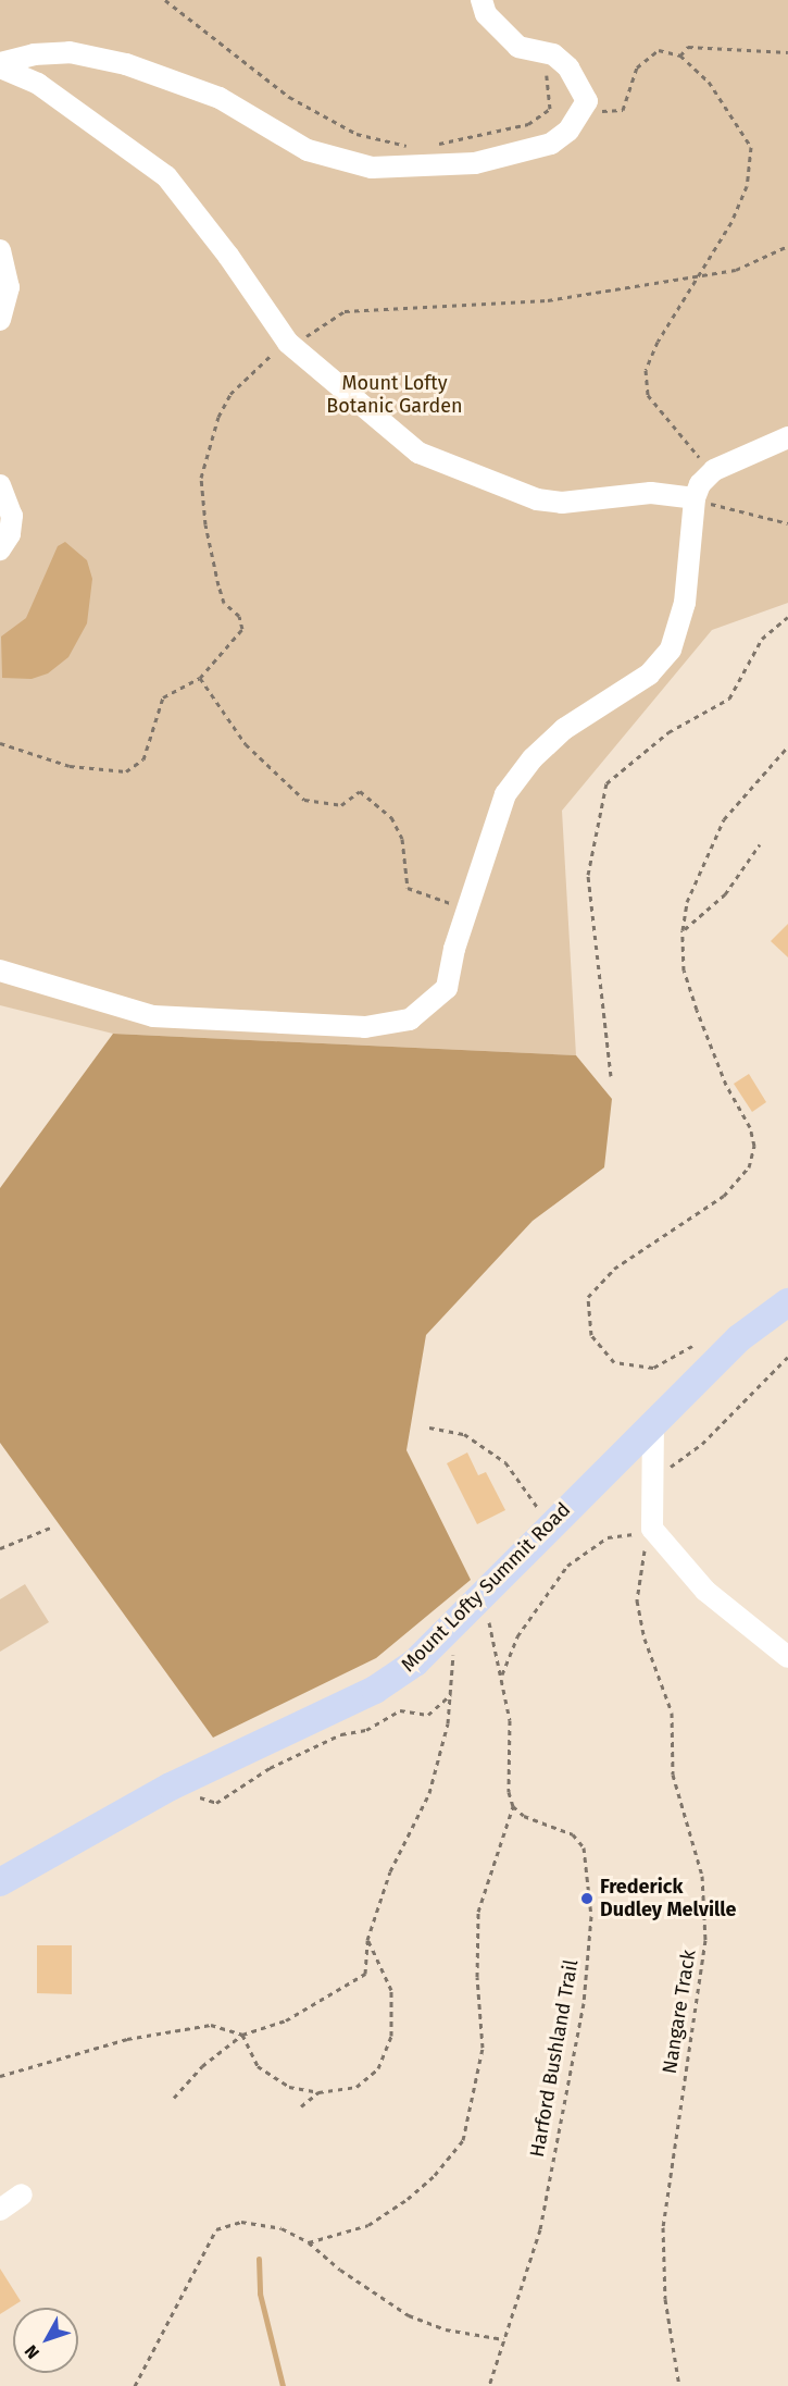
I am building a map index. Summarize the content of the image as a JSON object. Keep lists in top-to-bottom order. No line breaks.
{"streets":{"main road":["Mount Lofty Summit Road"],"path":["Nangare Track","Harford Bushland Trail"]},"parks":["Mount Lofty Botanic Garden"],"places":["Frederick Dudley Melville"],"north":"bottom left"}
